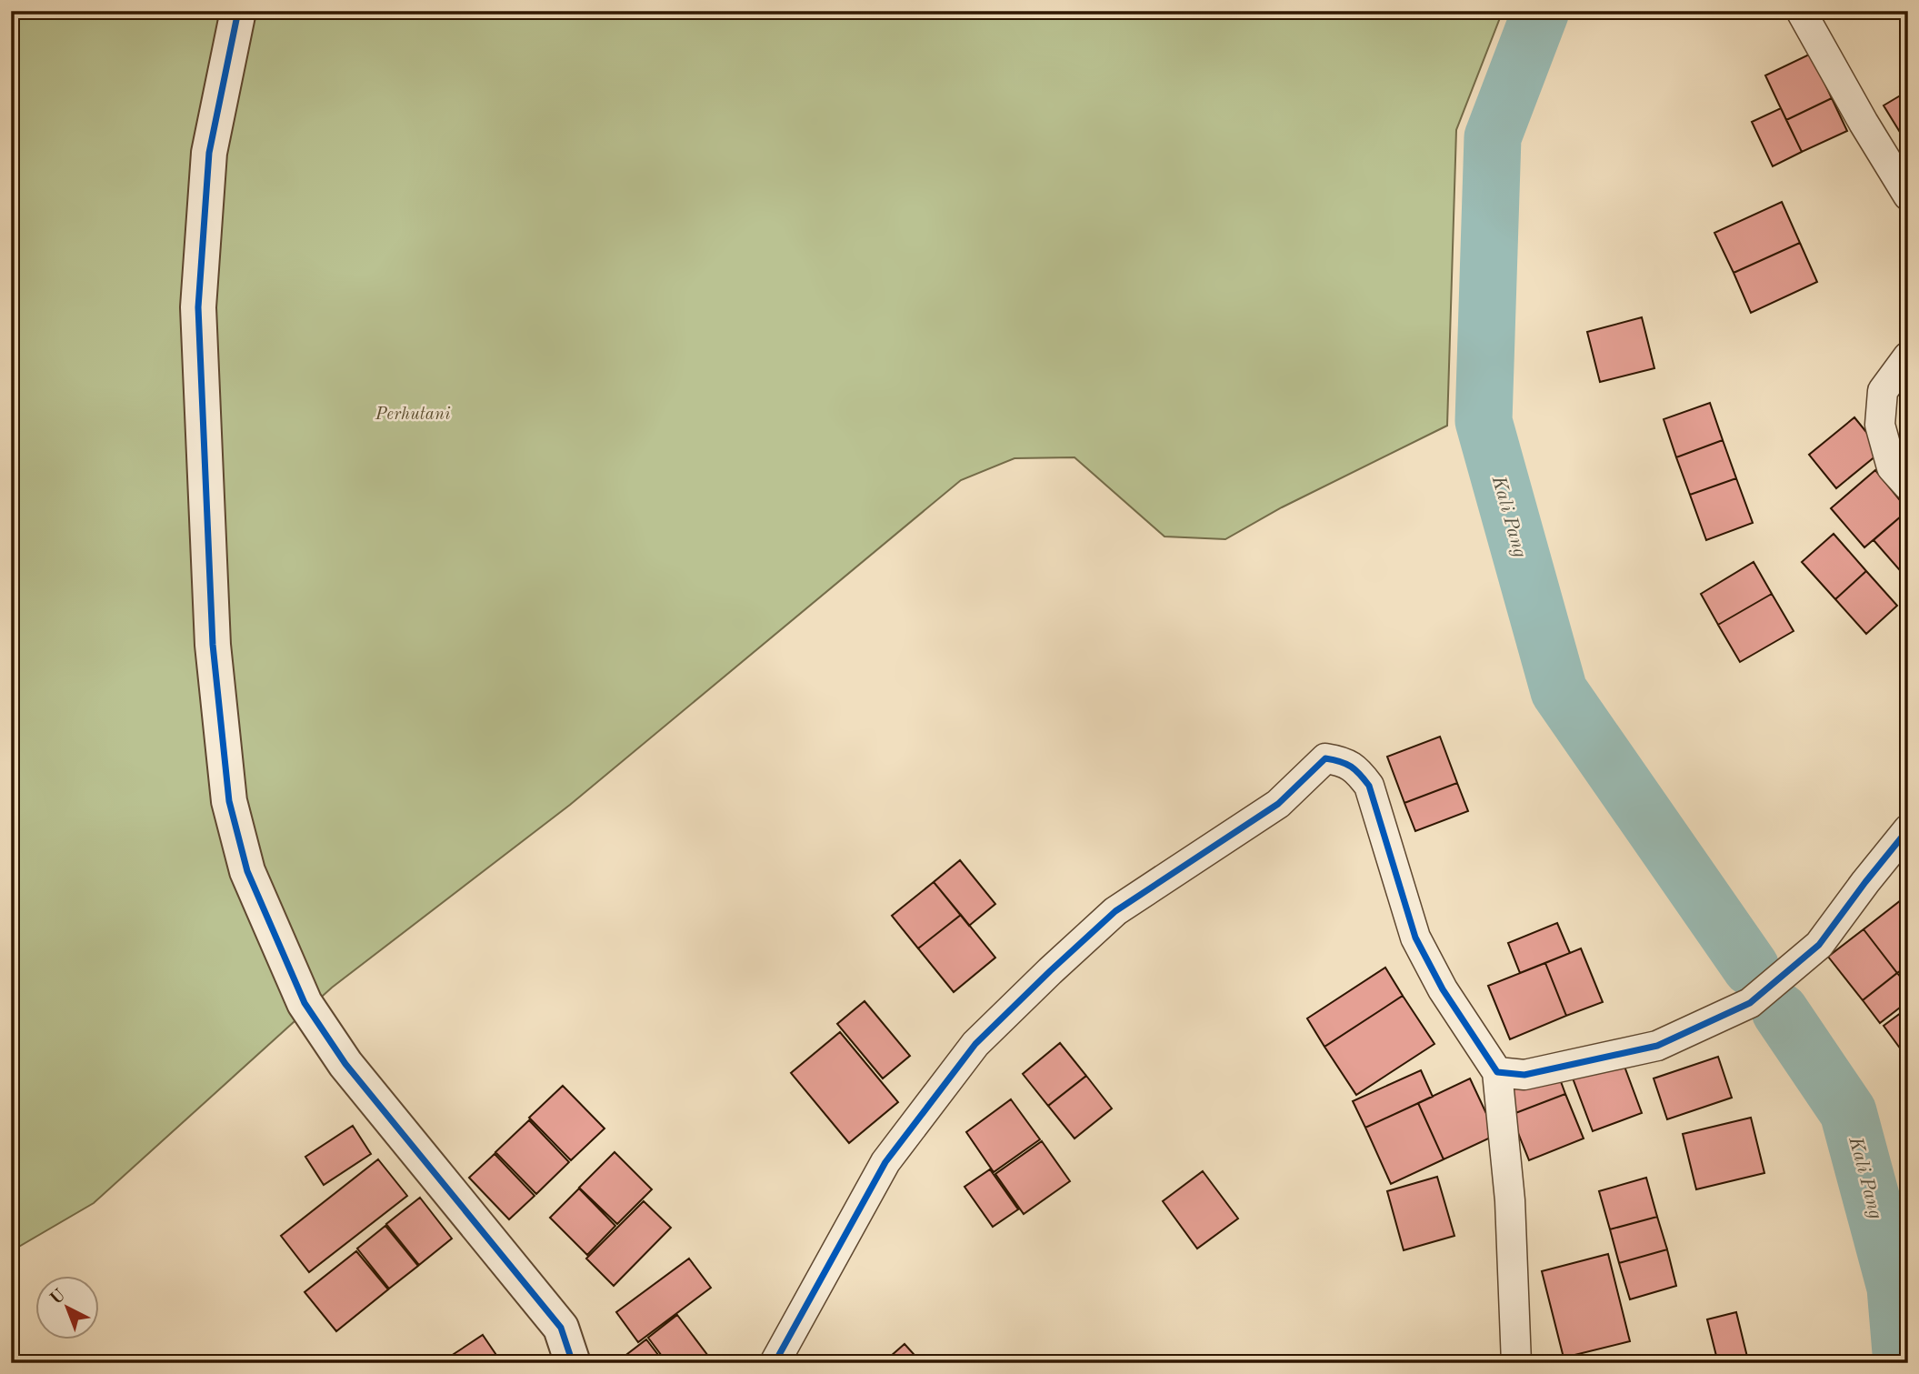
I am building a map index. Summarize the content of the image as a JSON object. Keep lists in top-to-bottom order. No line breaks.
{"water":["Kali Pang"],"parks":["Perhutani"],"north":"top left"}
